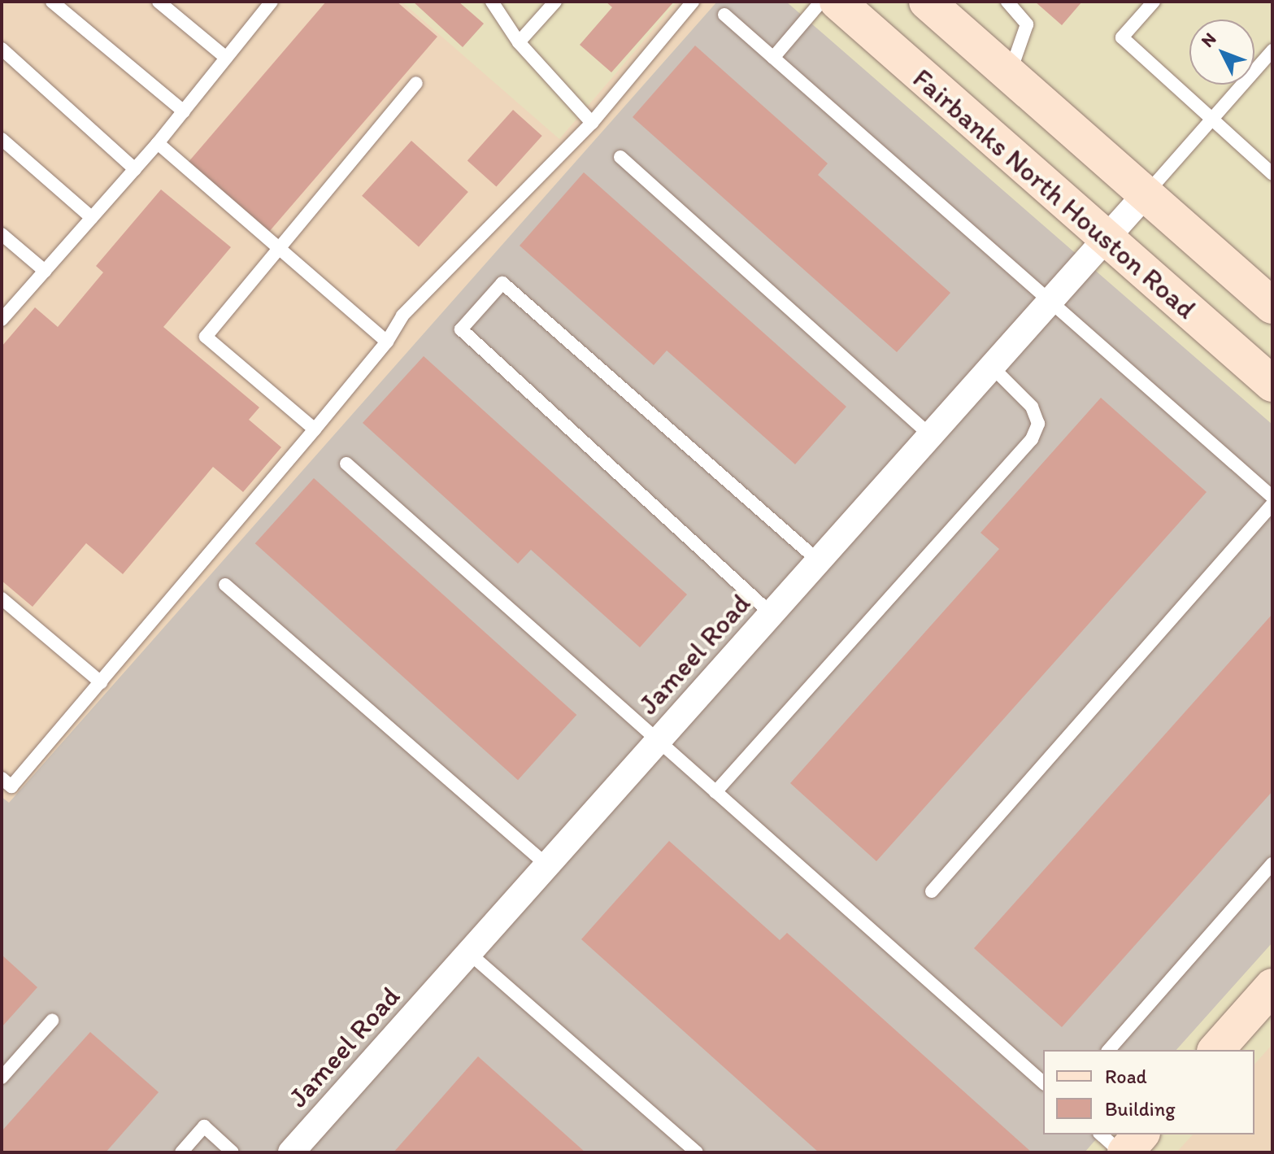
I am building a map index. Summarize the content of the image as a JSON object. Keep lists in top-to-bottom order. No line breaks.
{"streets":{"main road":["Fairbanks North Houston Road"],"street":["Jameel Road"]},"crossings":[["Fairbanks North Houston Road","Jameel Road"]],"legend":["Road","Building"],"north":"top left"}
